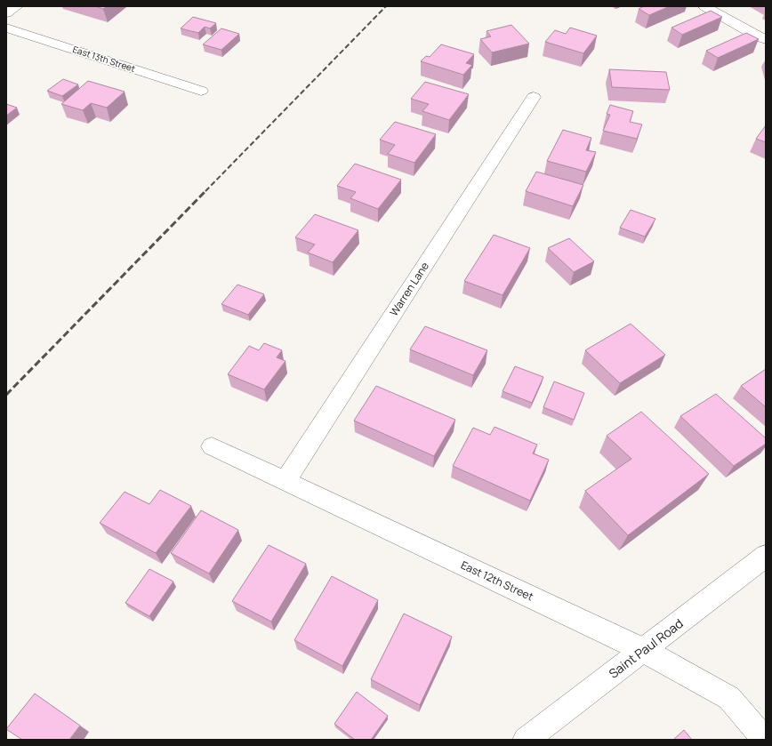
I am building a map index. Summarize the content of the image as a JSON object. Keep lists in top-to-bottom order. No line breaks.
{"streets":{"street":["East 13th Street","Warren Lane","East 12th Street","Saint Paul Road"]},"crossings":[["Warren Lane","East 12th Street"],["East 12th Street","Saint Paul Road"]]}
